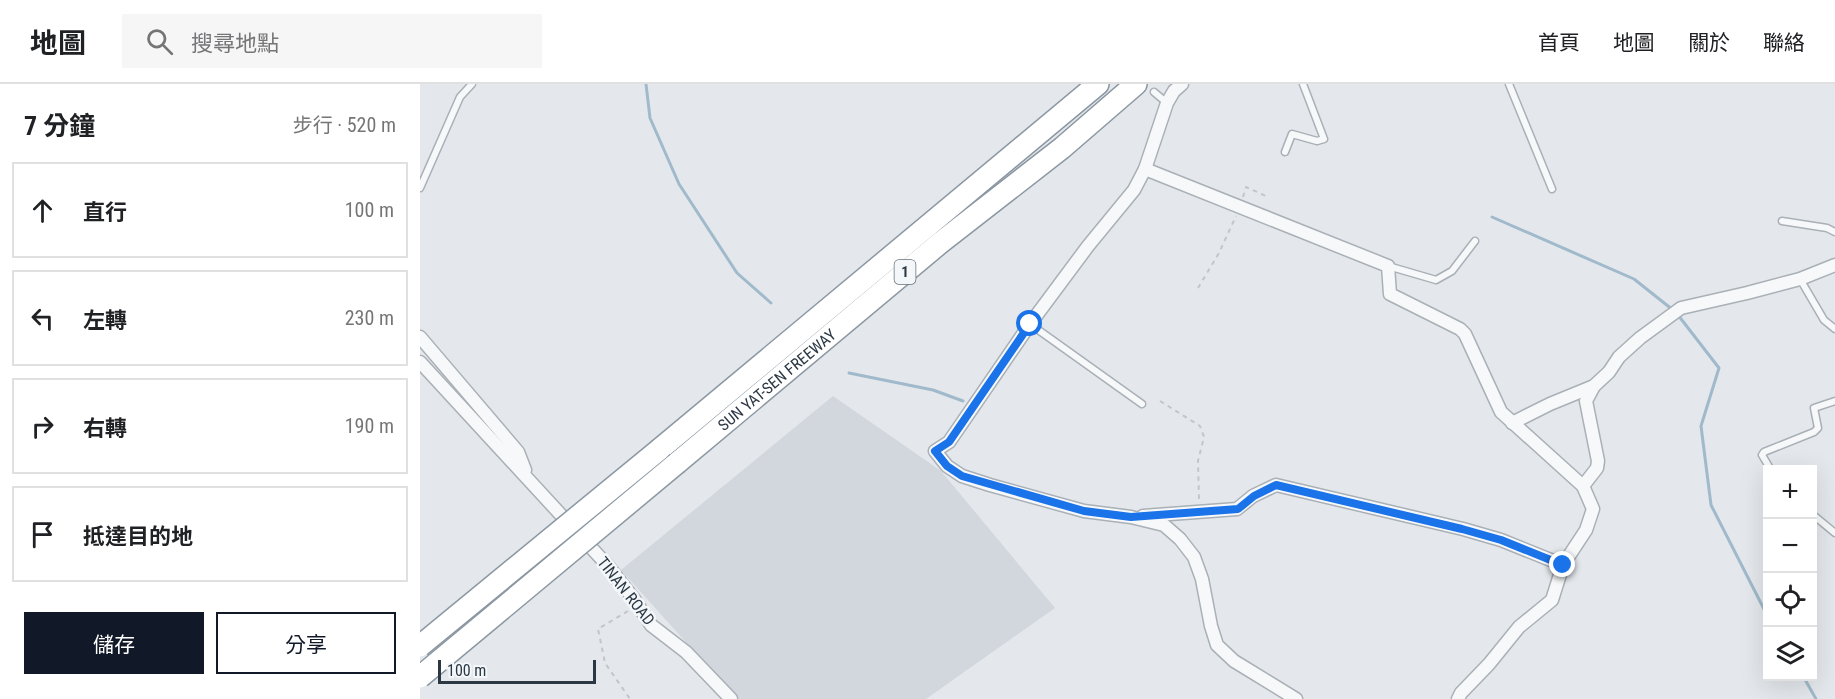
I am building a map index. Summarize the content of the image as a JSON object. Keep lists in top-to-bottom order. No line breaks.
{"streets":{"highway":["1","SUN YAT-SEN FREEWAY"],"street":["TINAN ROAD"]},"scale_bar":"100 m","page":{"header":"地圖","search":"搜尋地點","nav":["首頁","地圖","關於","聯絡"],"heading":["7 分鐘","步行 · 520 m"],"list":[["直行","100 m"],["左轉","230 m"],["右轉","190 m"],"抵達目的地"],"map_buttons":["+","−"],"buttons":["儲存","分享"],"scale":"100 m"}}
